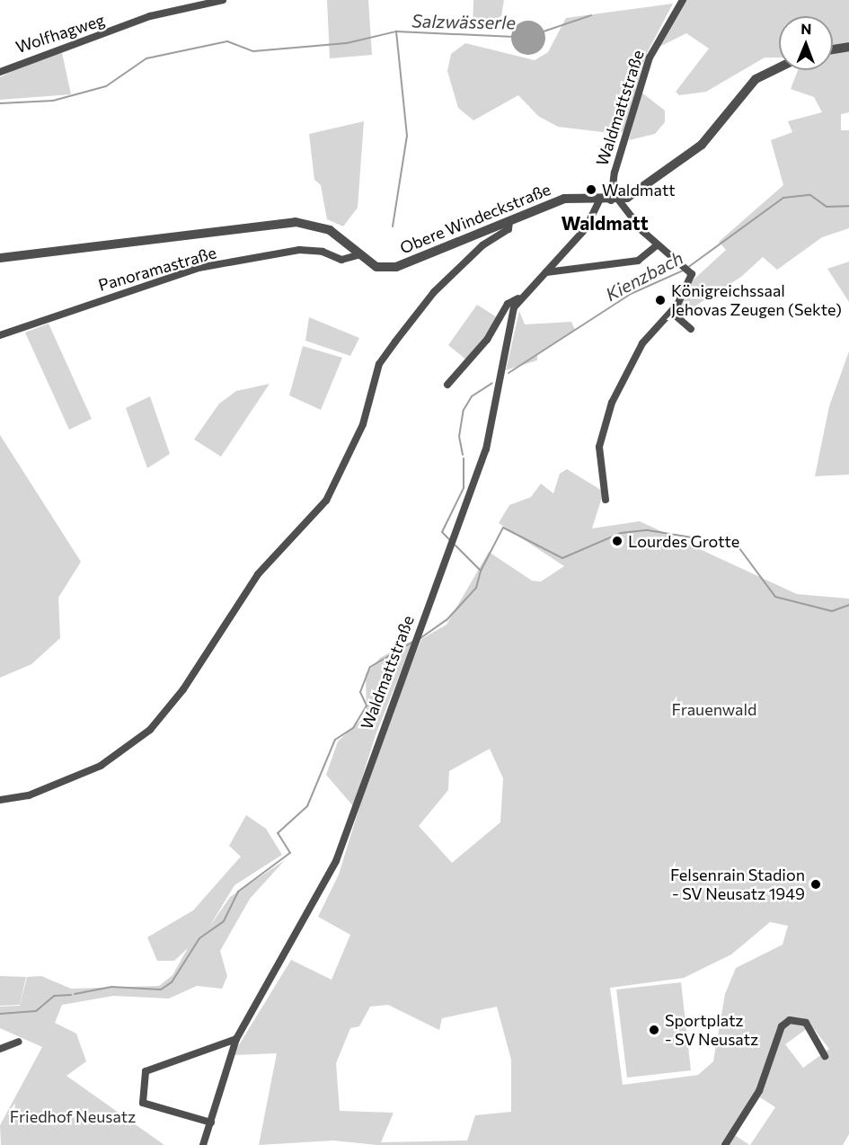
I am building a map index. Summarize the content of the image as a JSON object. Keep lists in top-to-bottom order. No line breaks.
{"streets":{"street":["Wolfhagweg","Waldmattstraße","Obere Windeckstraße","Panoramastraße"]},"crossings":[["Waldmattstraße","Obere Windeckstraße"],["Obere Windeckstraße","Panoramastraße"]],"districts":["Waldmatt"],"water":["Salzwässerle","Kienzbach"],"parks":["Frauenwald","Friedhof Neusatz"],"places":["Waldmatt","Königreichssaal Jehovas Zeugen (Sekte)","Lourdes Grotte","Felsenrain Stadion - SV Neusatz 1949","Sportplatz - SV Neusatz"],"north":"top"}
